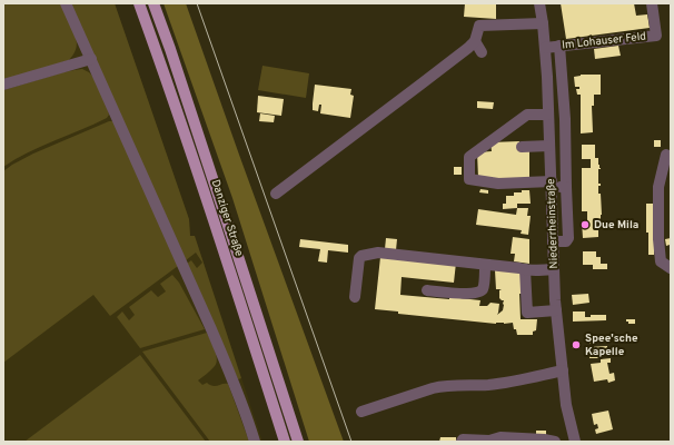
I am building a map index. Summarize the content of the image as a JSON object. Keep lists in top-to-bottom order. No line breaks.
{"streets":{"main road":["Danziger Straße"],"street":["Im Lohauser Feld","Niederrheinstraße"]},"crossings":[["Im Lohauser Feld","Niederrheinstraße"]],"places":["Due Mila","Spee'sche Kapelle"]}
